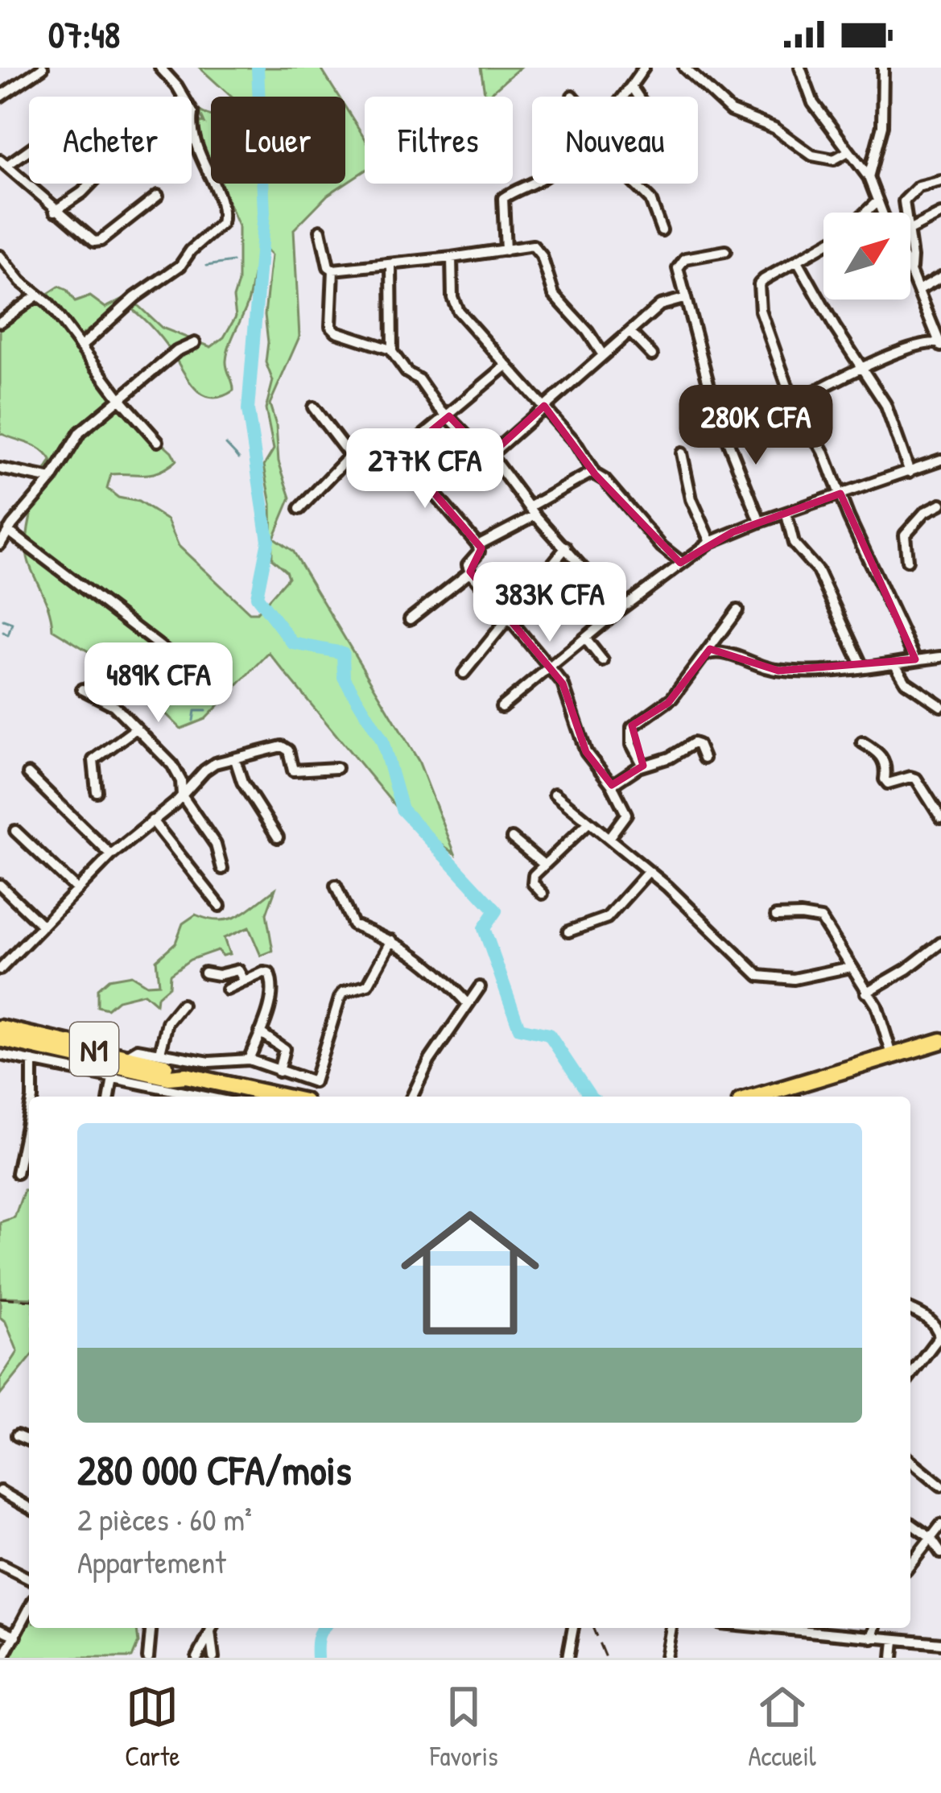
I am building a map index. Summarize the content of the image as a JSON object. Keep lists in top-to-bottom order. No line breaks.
{"streets":{"highway":["N1"]},"north":"top right","page":{"status":"07:48","chip":["Acheter","Louer","Filtres","Nouveau"],"price":["280K CFA","277K CFA","383K CFA","489K CFA"],"list":[{"name":"280 000 CFA/mois","note":"2 pièces · 60 m² · Appartement"}],"tabs":["Carte","Favoris","Accueil"]}}
